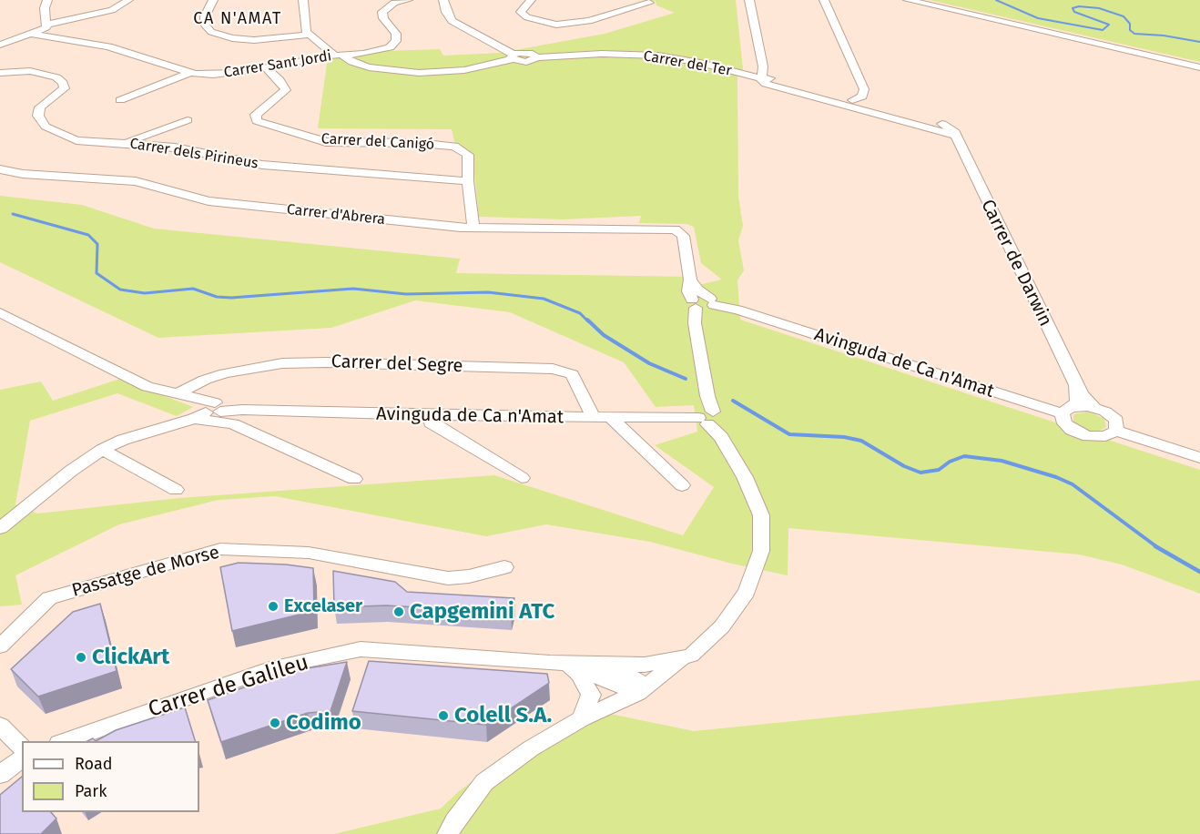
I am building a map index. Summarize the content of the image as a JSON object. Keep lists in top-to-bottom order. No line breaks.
{"streets":{"street":["Carrer del Ter","Carrer Sant Jordi","Carrer del Canigó","Carrer dels Pirineus","Carrer d'Abrera","Carrer de Darwin","Avinguda de Ca n'Amat","Carrer del Segre","Passatge de Morse","Carrer de Galileu"]},"crossings":[["Carrer del Ter","Carrer Sant Jordi"],["Carrer Sant Jordi","Carrer del Canigó"],["Carrer del Canigó","Carrer dels Pirineus"],["Carrer del Canigó","Carrer d'Abrera"],["Carrer d'Abrera","Avinguda de Ca n'Amat"],["Avinguda de Ca n'Amat","Carrer del Segre"]],"districts":["CA N'AMAT"],"places":["Excelaser","Capgemini ATC","ClickArt","Colell S.A.","Codimo"],"legend":["Road","Park"]}
